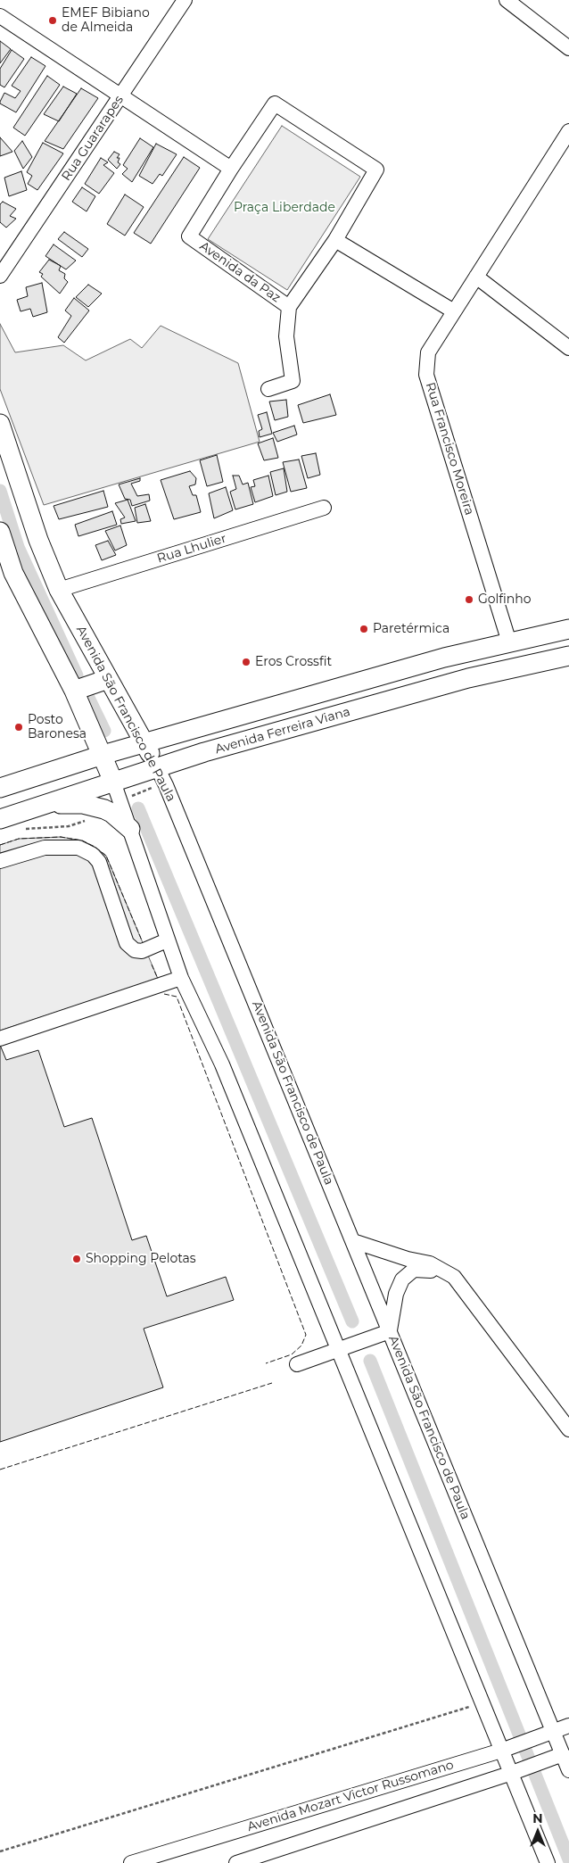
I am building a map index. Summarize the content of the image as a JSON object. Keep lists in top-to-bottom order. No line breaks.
{"streets":{"main road":["Avenida São Francisco de Paula","Avenida Ferreira Viana"],"street":["Rua Guararapes","Avenida da Paz","Rua Francisco Moreira","Rua Lhulier","Avenida Mozart Victor Russomano"]},"crossings":[["Rua Francisco Moreira","Avenida Ferreira Viana"],["Rua Lhulier","Avenida São Francisco de Paula"],["Avenida São Francisco de Paula","Avenida Ferreira Viana"],["Avenida São Francisco de Paula","Avenida Mozart Victor Russomano"]],"parks":["Praça Liberdade"],"places":["EMEF Bibiano de Almeida","Golfinho","Paretérmica","Eros Crossfit","Posto Baronesa","Shopping Pelotas"],"north":"top"}
